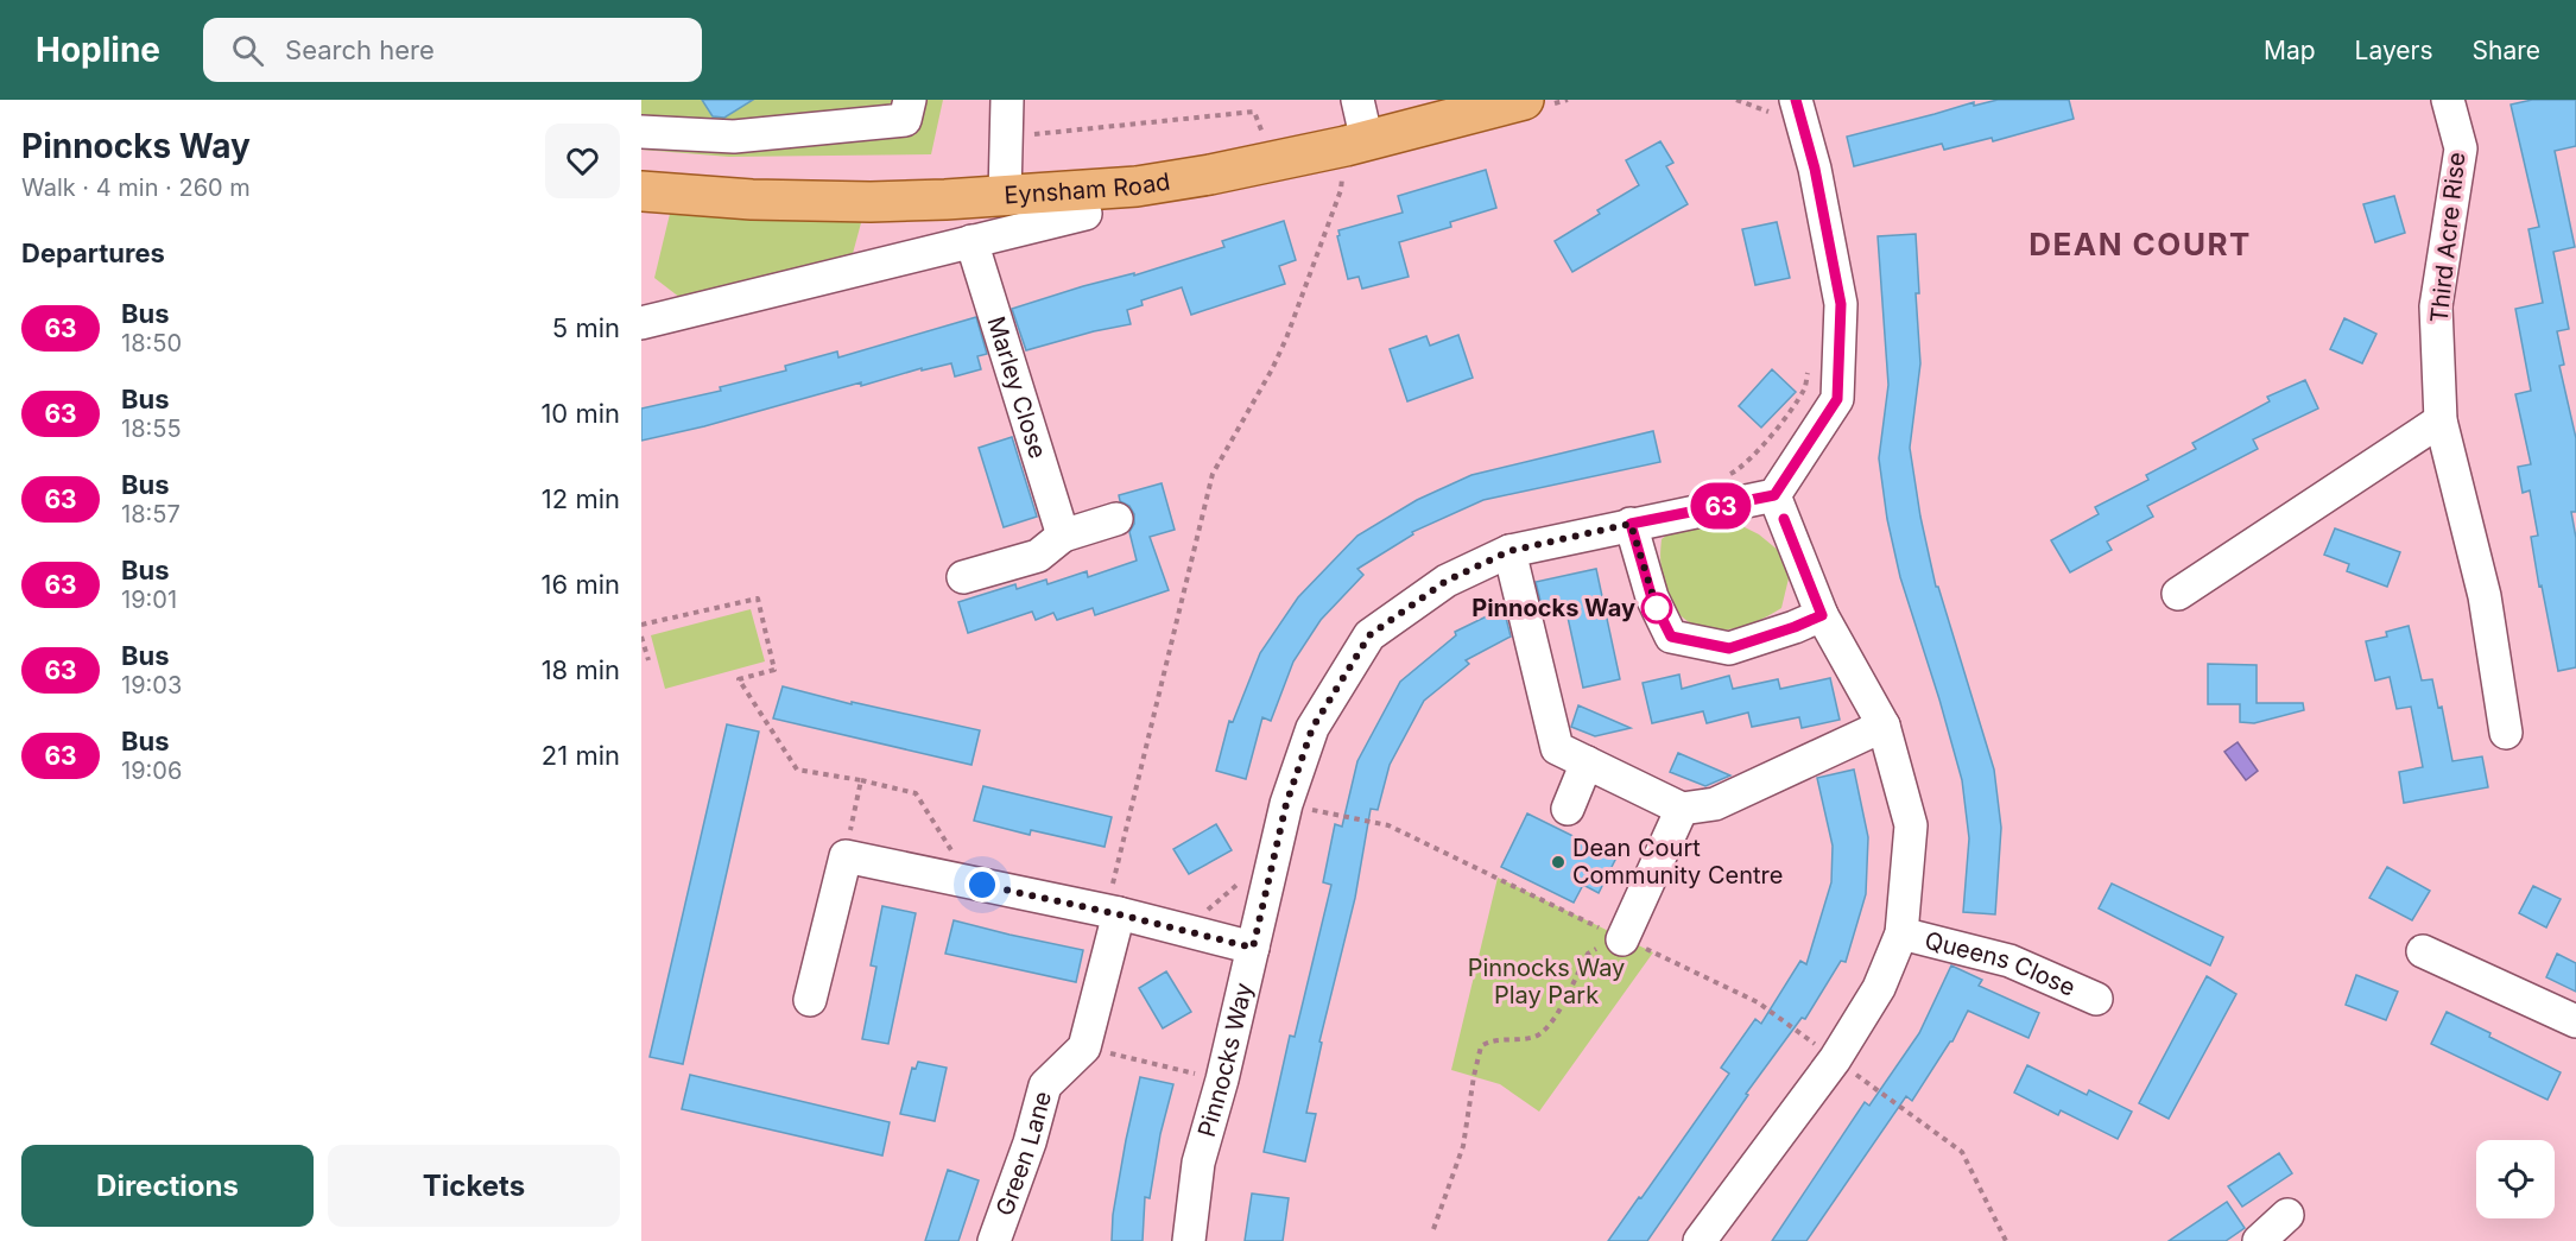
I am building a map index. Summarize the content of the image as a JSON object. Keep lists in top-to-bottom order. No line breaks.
{"streets":{"main road":["Eynsham Road"],"street":["Third Acre Rise","Marley Close","Queens Close","Pinnocks Way","Green Lane"]},"crossings":[["Eynsham Road","Marley Close"]],"districts":["DEAN COURT"],"parks":["Pinnocks Way Play Park"],"places":["Pinnocks Way","Dean Court Community Centre"],"lines":["bus line 63"],"page":{"header":"Hopline","search":"Search here","nav":["Map","Layers","Share"],"heading":[["Pinnocks Way","Walk · 4 min · 260 m"],"Departures"],"on_map":"63","list":[{"mark":"63","name":"Bus","note":"18:50","value":"5 min"},{"mark":"63","name":"Bus","note":"18:55","value":"10 min"},{"mark":"63","name":"Bus","note":"18:57","value":"12 min"},{"mark":"63","name":"Bus","note":"19:01","value":"16 min"},{"mark":"63","name":"Bus","note":"19:03","value":"18 min"},{"mark":"63","name":"Bus","note":"19:06","value":"21 min"}],"buttons":["Directions","Tickets"]}}
